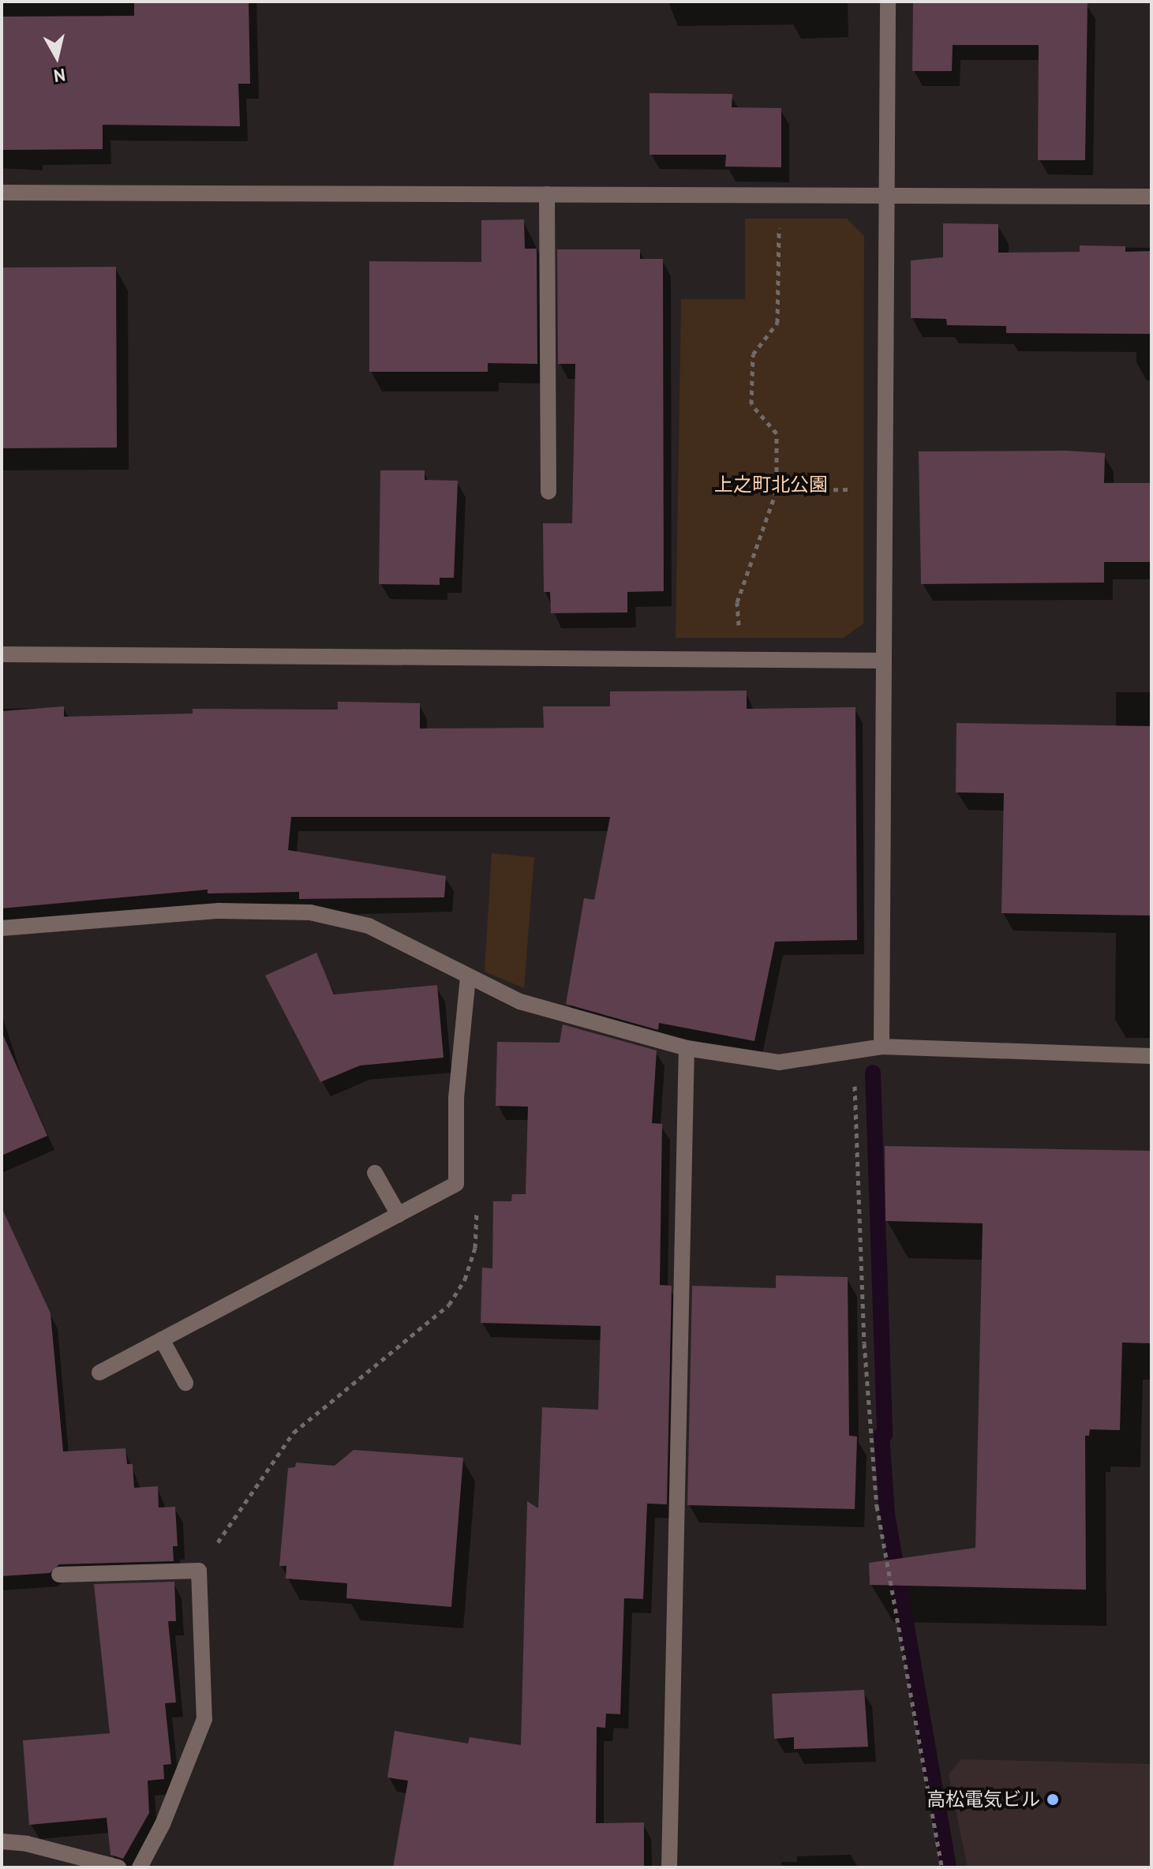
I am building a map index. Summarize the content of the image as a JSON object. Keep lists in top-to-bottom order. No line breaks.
{"parks":["上之町北公園"],"places":["高松電気ビル"],"north":"bottom"}
